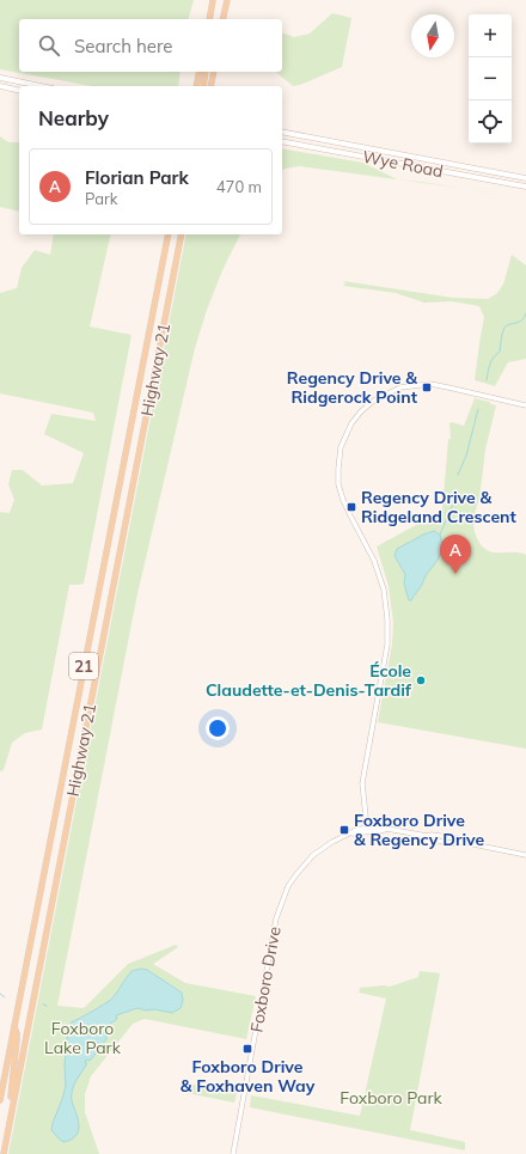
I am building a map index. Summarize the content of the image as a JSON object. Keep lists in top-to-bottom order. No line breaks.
{"streets":{"main road":["Wye Road","Highway 21","21"],"street":["Foxboro Drive"]},"parks":["Foxboro Lake Park","Foxboro Park"],"places":{"transit":["Regency Drive & Ridgerock Point","Regency Drive & Ridgeland Crescent","Foxboro Drive & Regency Drive","Foxboro Drive & Foxhaven Way"],"other":["École Claudette-et-Denis-Tardif"]},"north":"bottom","page":{"map_buttons":["+","−"],"search":"Search here","heading":"Nearby","list":[{"mark":"A","name":"Florian Park","note":"Park","value":"470 m"}],"pins":"A"}}
